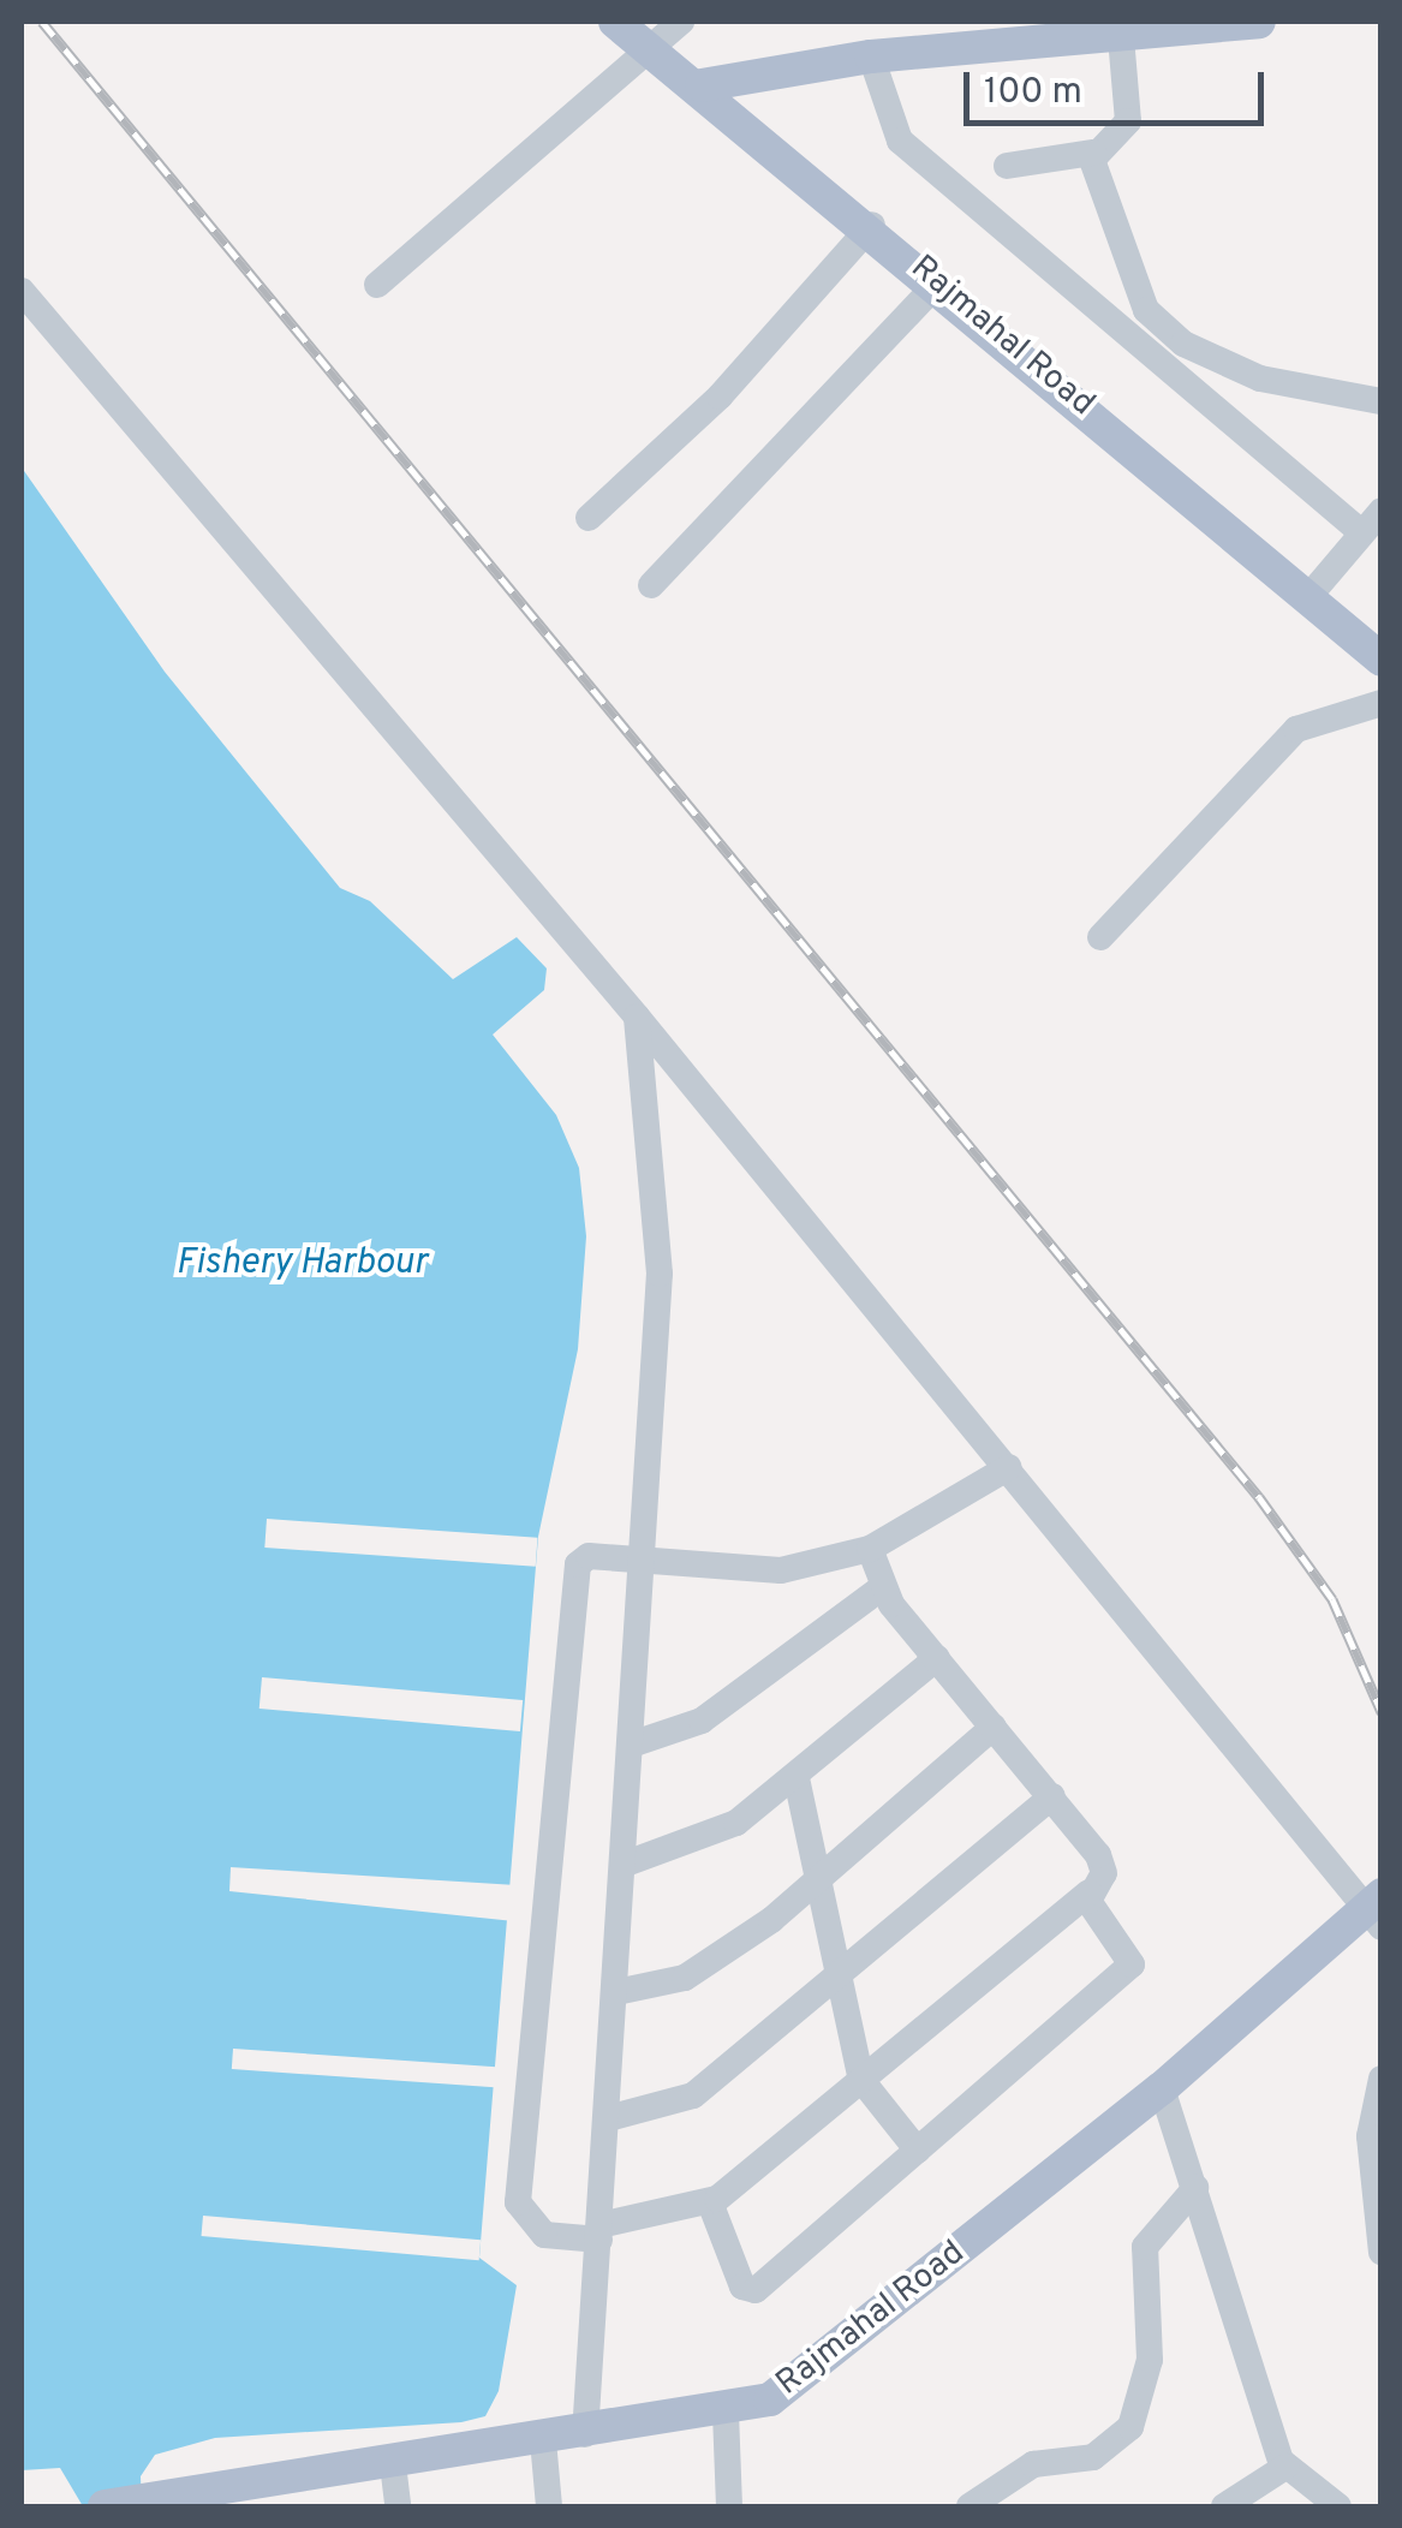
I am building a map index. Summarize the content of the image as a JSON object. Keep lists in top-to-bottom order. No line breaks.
{"streets":{"main road":["Rajmahal Road"]},"water":["Fishery Harbour"],"scale_bar":"100 m"}
